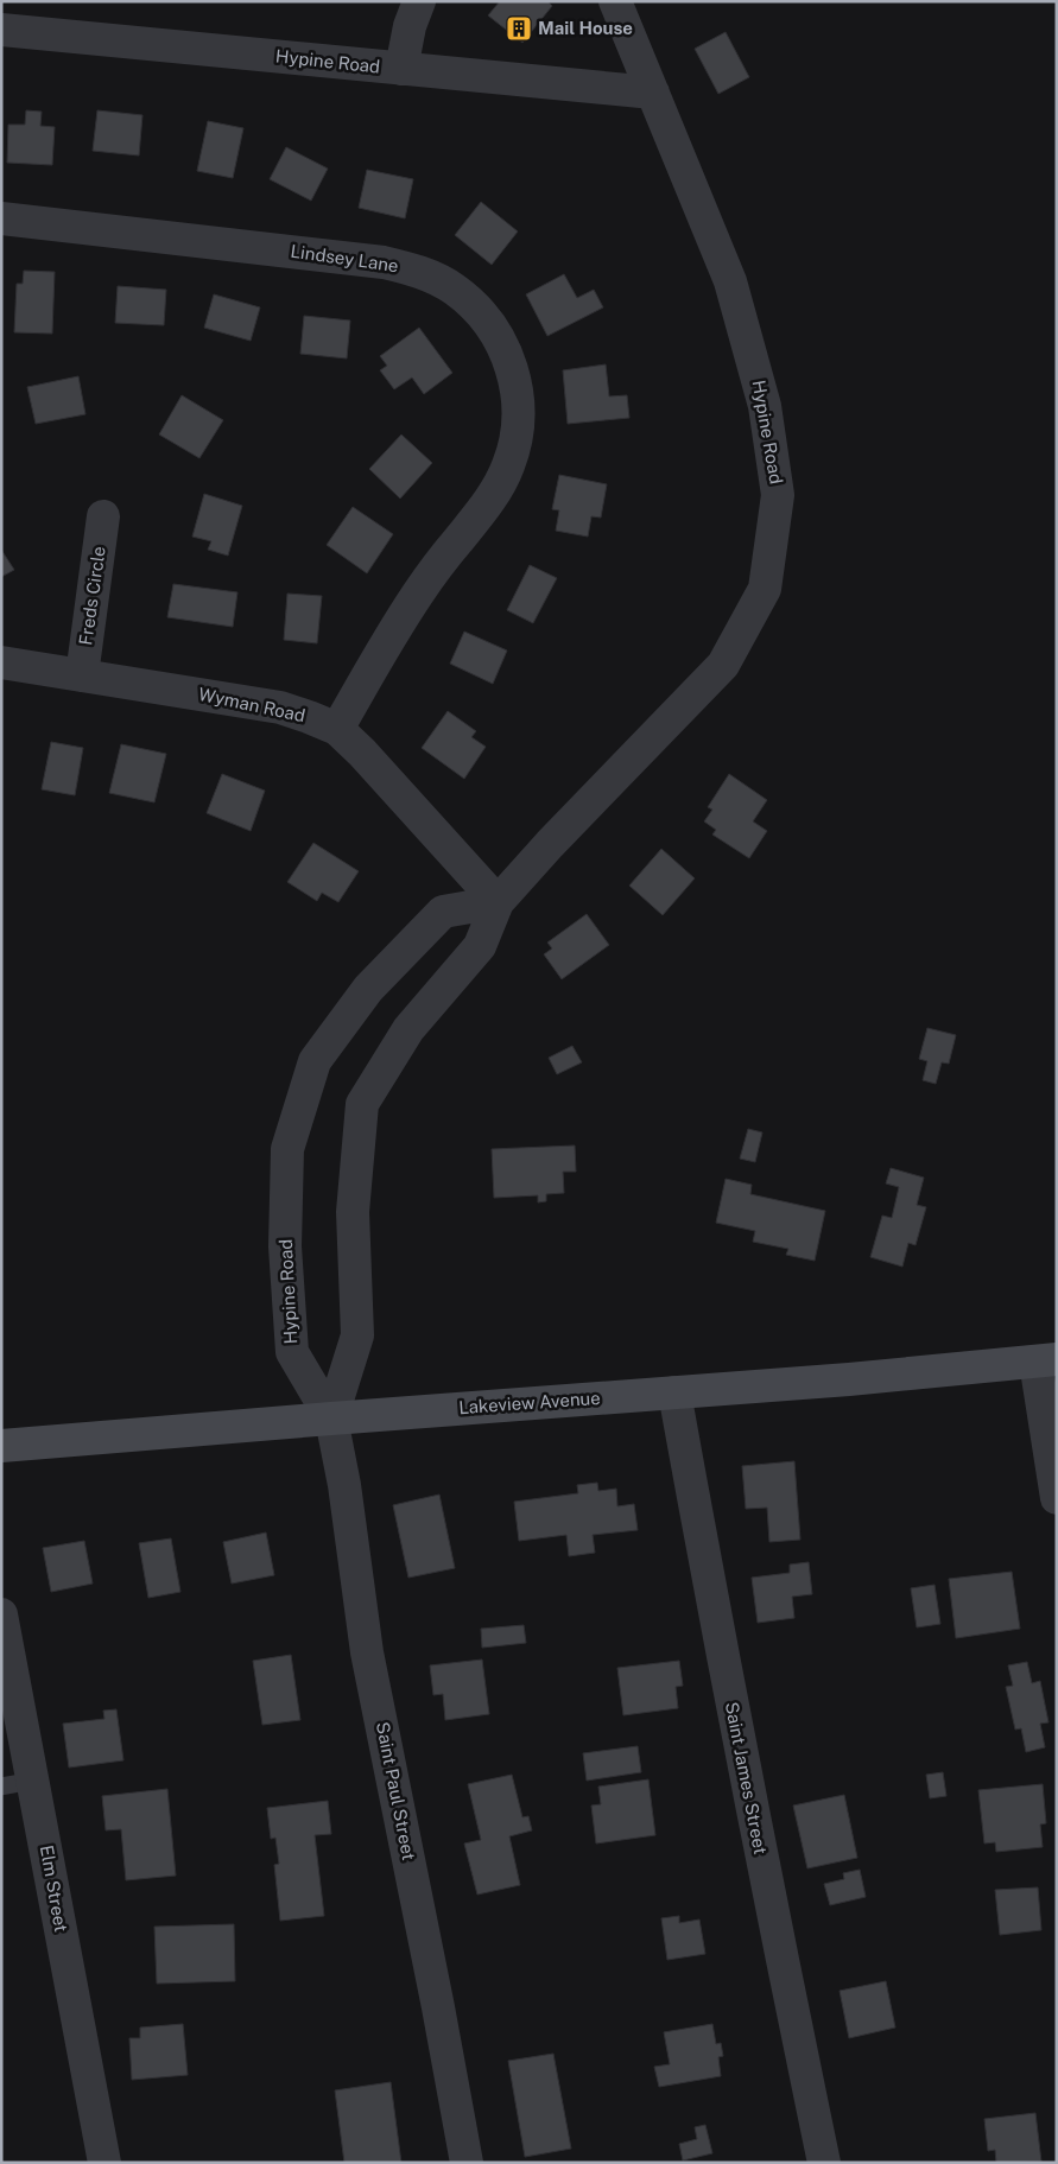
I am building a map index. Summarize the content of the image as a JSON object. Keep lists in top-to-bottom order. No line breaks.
{"streets":{"main road":["Lakeview Avenue"],"street":["Hypine Road","Lindsey Lane","Freds Circle","Wyman Road","Saint James Street","Saint Paul Street","Elm Street"]},"crossings":[["Hypine Road","Wyman Road"],["Hypine Road","Lakeview Avenue"],["Hypine Road","Saint Paul Street"],["Lindsey Lane","Wyman Road"],["Freds Circle","Wyman Road"],["Lakeview Avenue","Saint James Street"],["Lakeview Avenue","Saint Paul Street"]],"places":{"building":["Mail House"]}}
